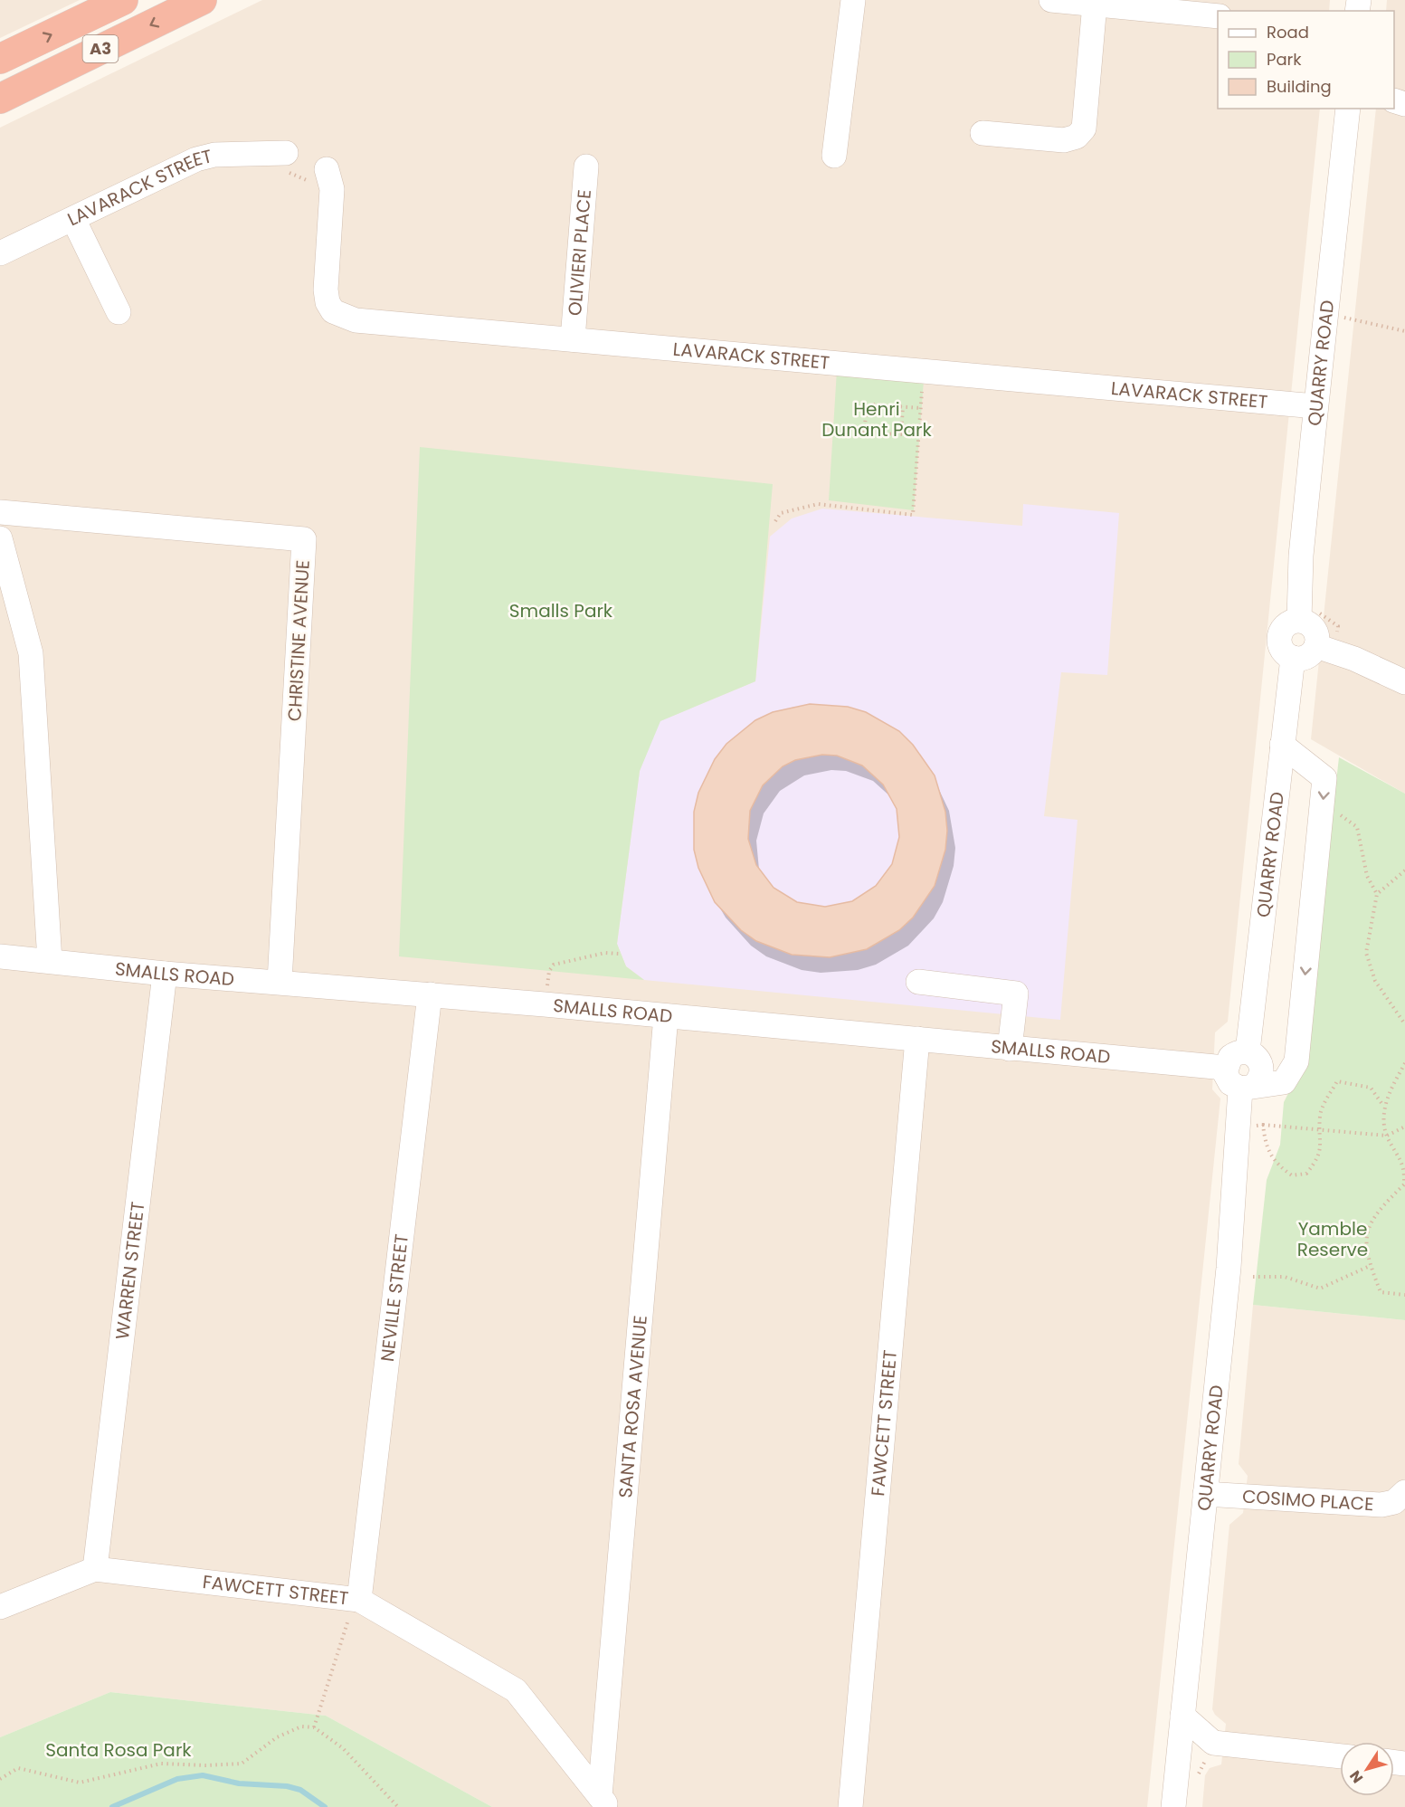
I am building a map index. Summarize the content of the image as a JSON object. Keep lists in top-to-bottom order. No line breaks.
{"streets":{"highway":["A3"],"street":["LAVARACK STREET","OLIVIERI PLACE","QUARRY ROAD","CHRISTINE AVENUE","SMALLS ROAD","WARREN STREET","NEVILLE STREET","SANTA ROSA AVENUE","FAWCETT STREET","COSIMO PLACE"]},"crossings":[["LAVARACK STREET","OLIVIERI PLACE"],["LAVARACK STREET","QUARRY ROAD"],["QUARRY ROAD","SMALLS ROAD"],["QUARRY ROAD","COSIMO PLACE"],["CHRISTINE AVENUE","SMALLS ROAD"],["SMALLS ROAD","WARREN STREET"],["SMALLS ROAD","NEVILLE STREET"],["SMALLS ROAD","SANTA ROSA AVENUE"],["SMALLS ROAD","FAWCETT STREET"],["WARREN STREET","FAWCETT STREET"],["NEVILLE STREET","FAWCETT STREET"],["SANTA ROSA AVENUE","FAWCETT STREET"]],"parks":["Henri Dunant Park","Smalls Park","Yamble Reserve","Santa Rosa Park"],"legend":["Road","Park","Building"],"north":"bottom left"}
